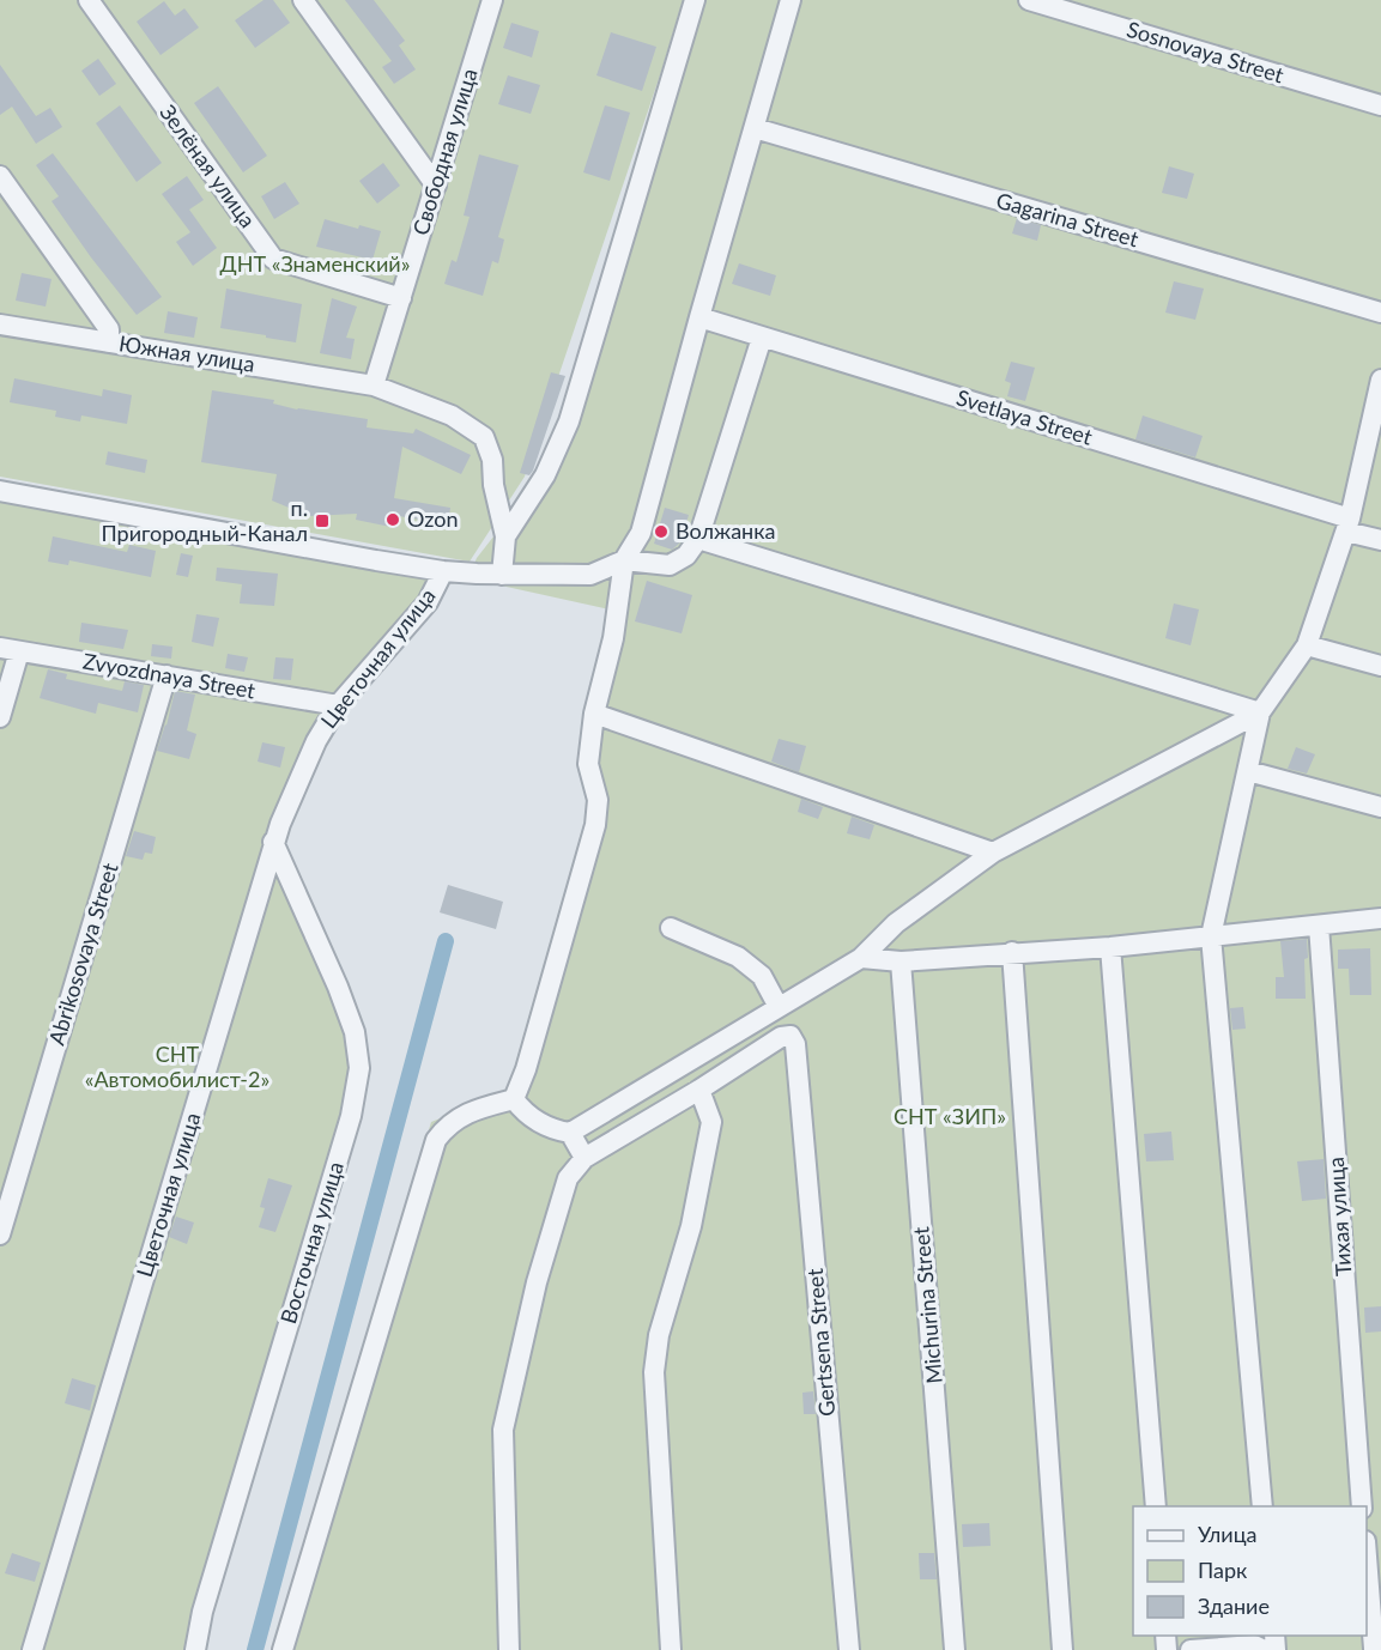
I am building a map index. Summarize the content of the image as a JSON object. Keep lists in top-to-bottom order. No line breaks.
{"streets":{"street":["Sosnovaya Street","Свободная улица","Зелёная улица","Gagarina Street","Южная улица","Svetlaya Street","Цветочная улица","Zvyozdnaya Street","Abrikosovaya Street","Тихая улица","Восточная улица","Michurina Street","Gertsena Street"]},"crossings":[["Свободная улица","Зелёная улица"],["Свободная улица","Южная улица"],["Цветочная улица","Zvyozdnaya Street"],["Цветочная улица","Восточная улица"],["Zvyozdnaya Street","Abrikosovaya Street"]],"parks":["ДНТ «Знаменский»","СНТ «Автомобилист-2»","СНТ «ЗИП»"],"places":{"other":["Ozon","Волжанка"],"transit":["п. Пригородный-Канал"]},"legend":["Улица","Парк","Здание"]}
